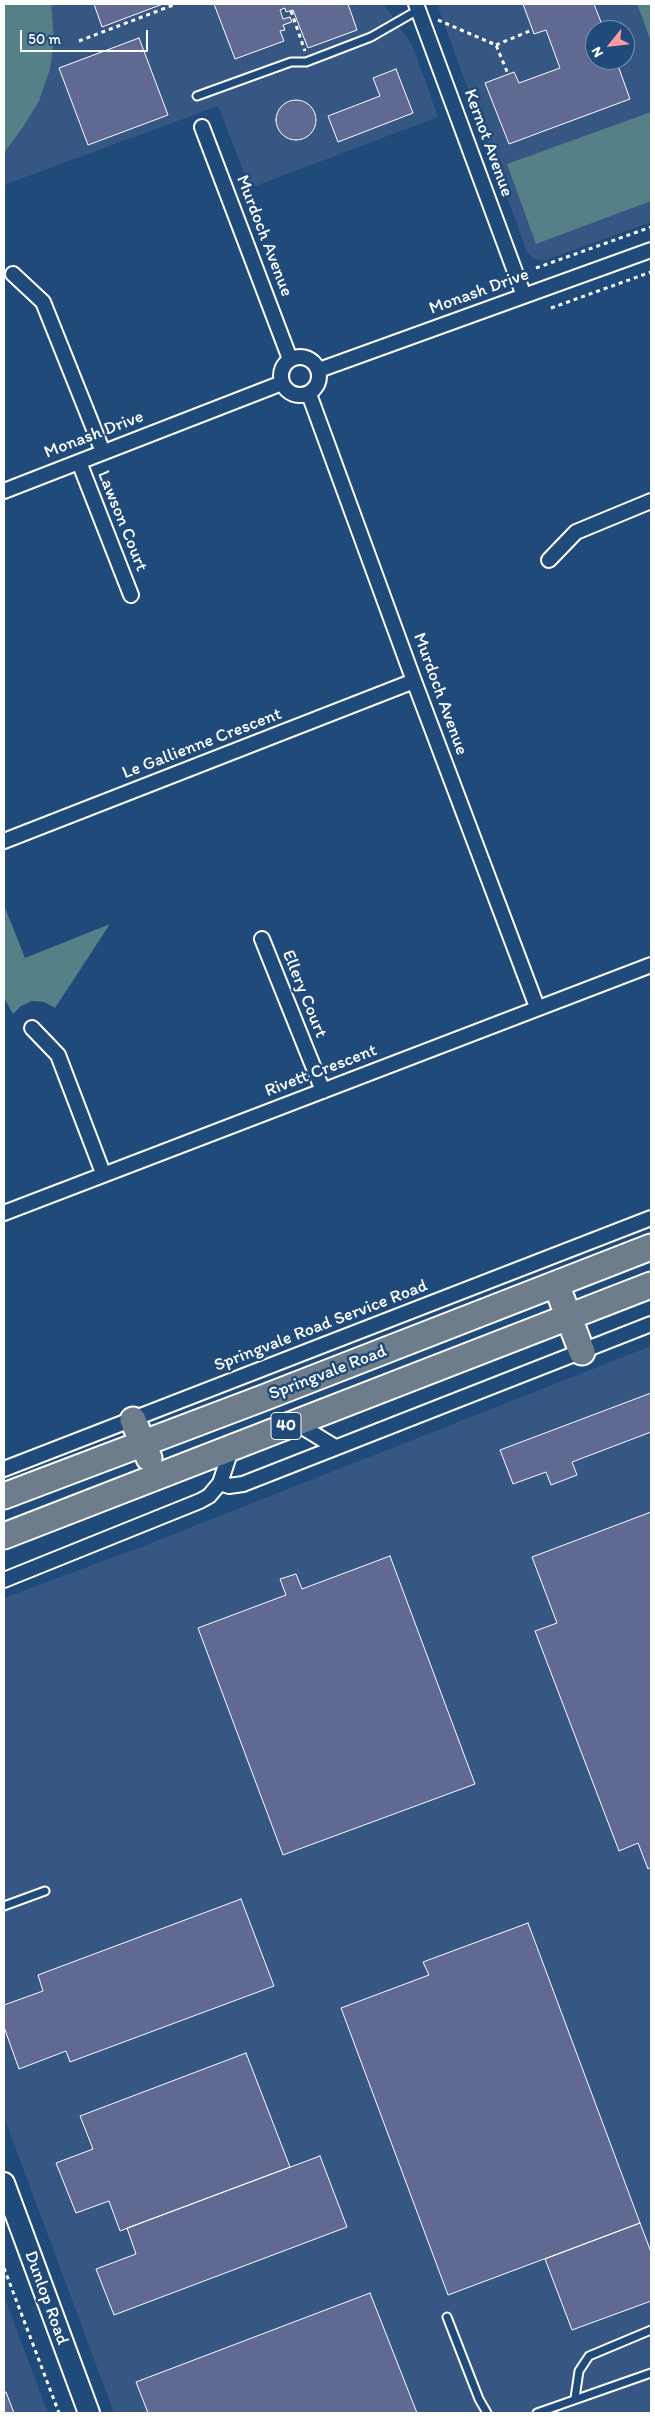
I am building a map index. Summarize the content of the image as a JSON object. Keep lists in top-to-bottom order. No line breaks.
{"streets":{"highway":["Springvale Road","40"],"street":["Kernot Avenue","Murdoch Avenue","Monash Drive","Lawson Court","Le Gallienne Crescent","Ellery Court","Rivett Crescent","Springvale Road Service Road","Dunlop Road"]},"crossings":[["Kernot Avenue","Monash Drive"],["Murdoch Avenue","Monash Drive"],["Murdoch Avenue","Le Gallienne Crescent"],["Murdoch Avenue","Rivett Crescent"],["Monash Drive","Lawson Court"],["Ellery Court","Rivett Crescent"]],"scale_bar":"50 m","north":"bottom left"}
